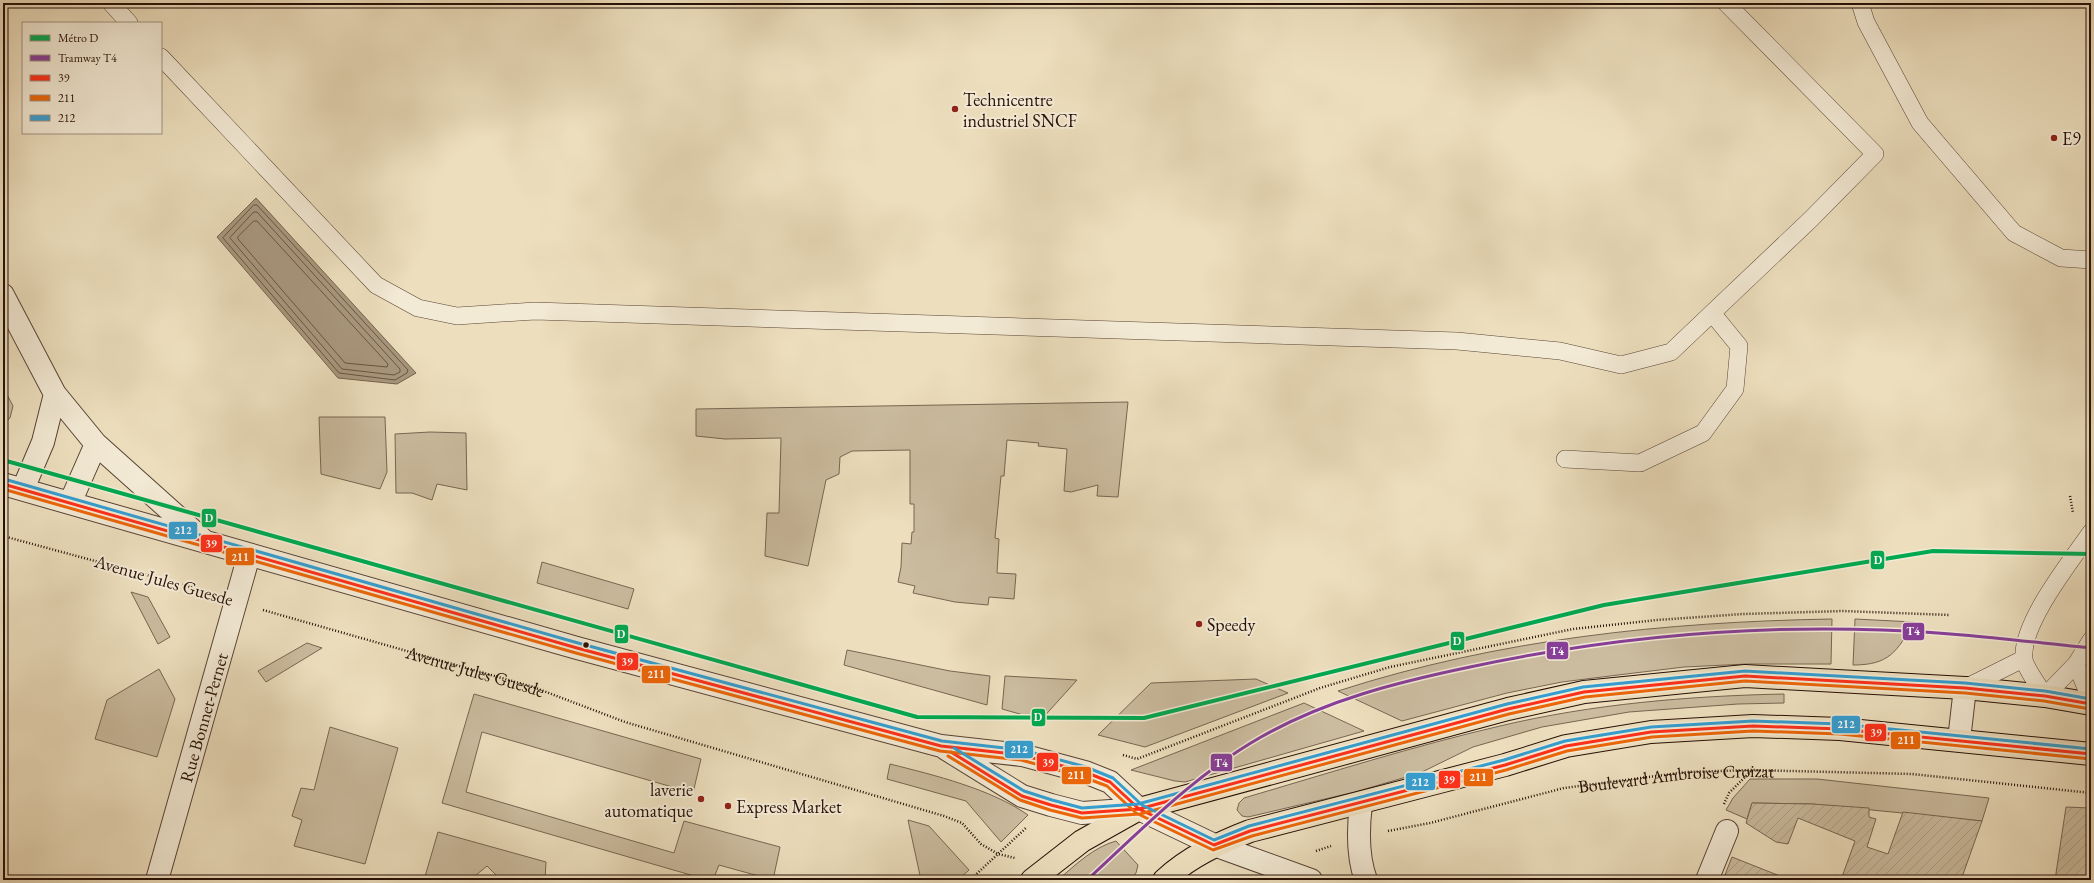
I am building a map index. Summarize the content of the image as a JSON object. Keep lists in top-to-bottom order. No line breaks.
{"streets":{"street":["Rue Bonnet-Pernet"],"path":["Avenue Jules Guesde","Boulevard Ambroise Croizat"]},"crossings":[["Avenue Jules Guesde","Rue Bonnet-Pernet"]],"places":["Technicentre industriel SNCF","E9","Speedy","laverie automatique","Express Market"],"lines":["metro line D","transit line 212","transit line 39","transit line 211","tram line T4"],"legend":["Métro D","Tramway T4","39","211","212"]}
